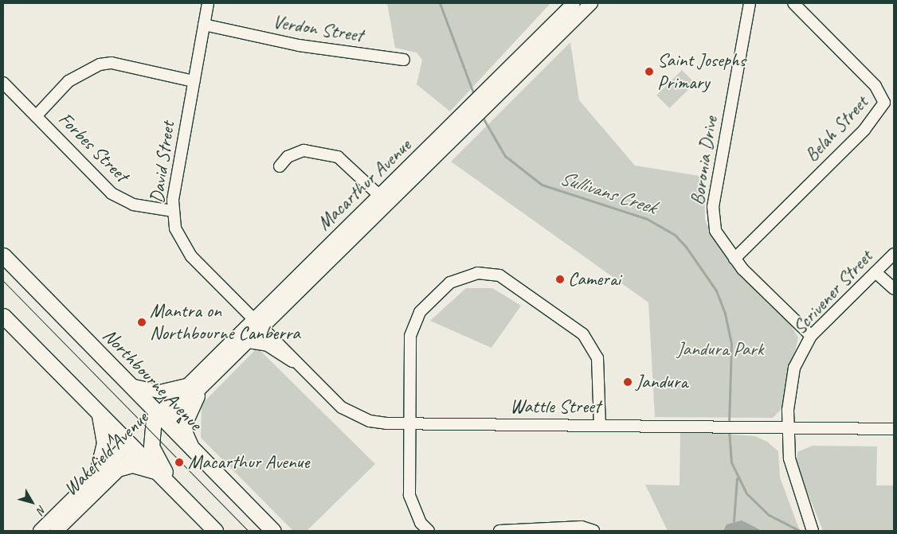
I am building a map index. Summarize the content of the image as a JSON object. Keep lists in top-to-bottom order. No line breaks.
{"streets":{"highway":["Macarthur Avenue","Northbourne Avenue","Wakefield Avenue"],"street":["Verdon Street","Belah Street","Forbes Street","Boronia Drive","David Street","Scrivener Street","Wattle Street"]},"crossings":[["Verdon Street","David Street"],["Belah Street","Boronia Drive"],["Forbes Street","David Street"],["Boronia Drive","Scrivener Street"],["David Street","Macarthur Avenue"],["David Street","Wattle Street"],["Macarthur Avenue","Northbourne Avenue"],["Macarthur Avenue","Wattle Street"],["Macarthur Avenue","Wakefield Avenue"],["Scrivener Street","Wattle Street"]],"water":["Sullivans Creek"],"parks":["Jandura Park"],"places":["Saint Josephs Primary","Camerai","Mantra on Northbourne Canberra","Jandura","Macarthur Avenue"],"north":"bottom right"}
